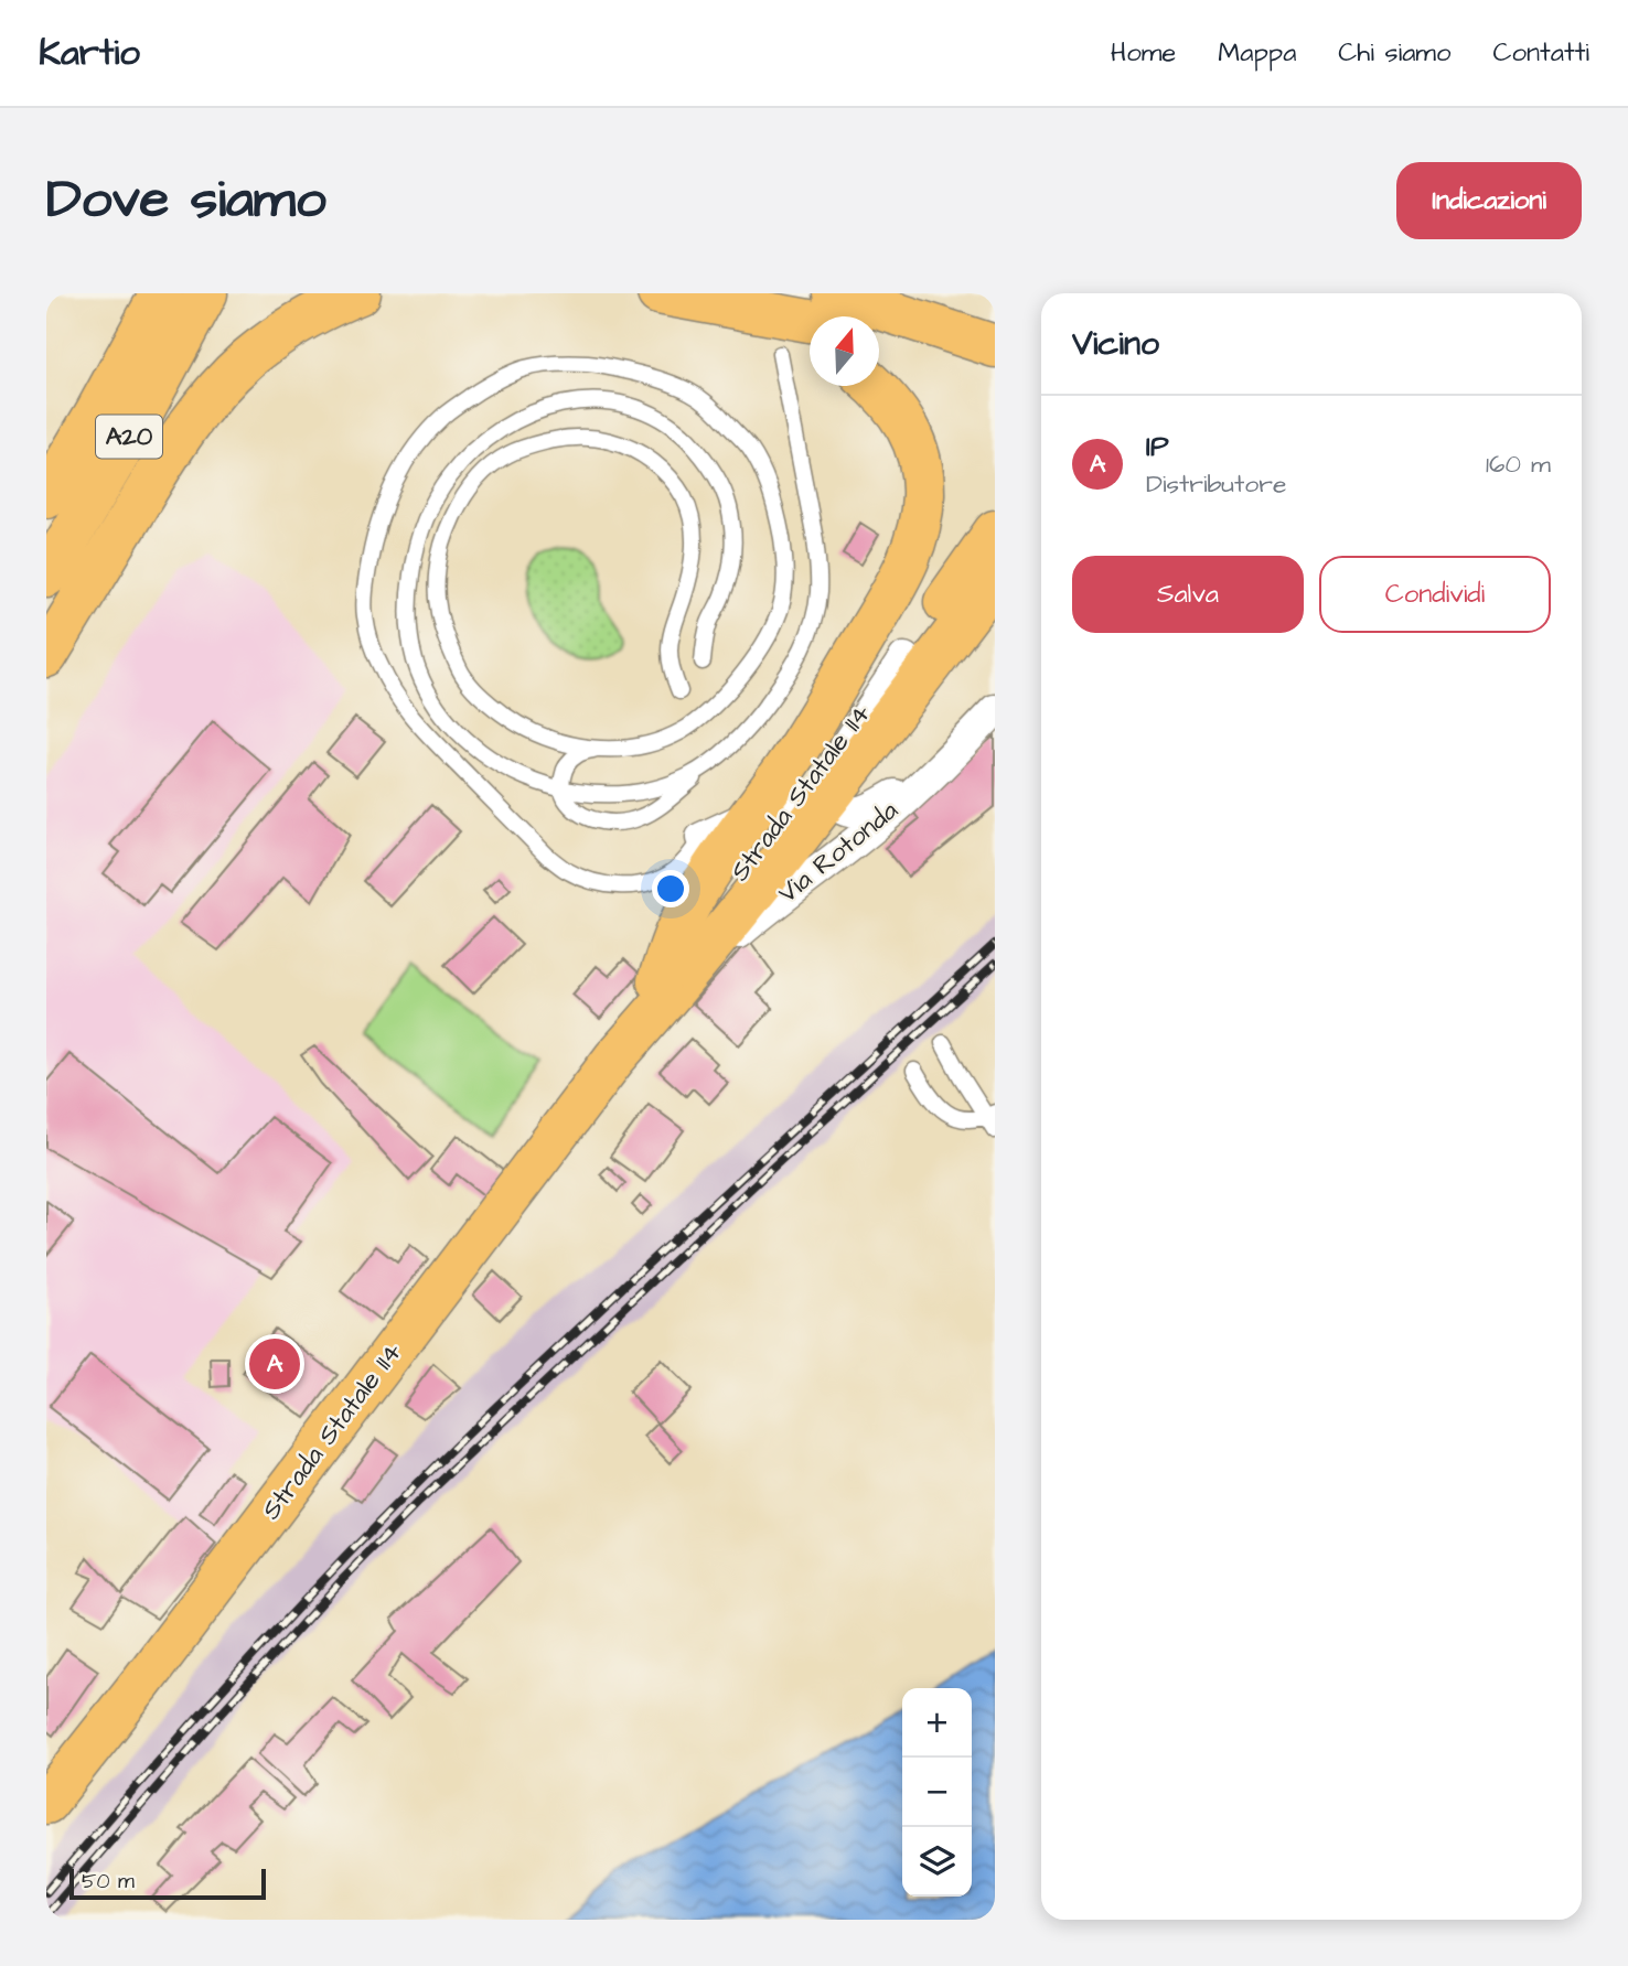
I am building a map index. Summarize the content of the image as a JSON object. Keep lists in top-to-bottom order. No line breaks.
{"streets":{"main road":["A20","Strada Statale 114"],"street":["Via Rotonda"]},"crossings":[["Strada Statale 114","Via Rotonda"]],"scale_bar":"50 m","north":"top","page":{"header":"Kartio","nav":["Home","Mappa","Chi siamo","Contatti"],"buttons":["Indicazioni",["Salva","Condividi"]],"title":"Dove siamo","heading":"Vicino","list":[{"mark":"A","name":"IP","note":"Distributore","value":"160 m"}],"pins":"A","map_buttons":["+","−"],"scale":"50 m"}}
